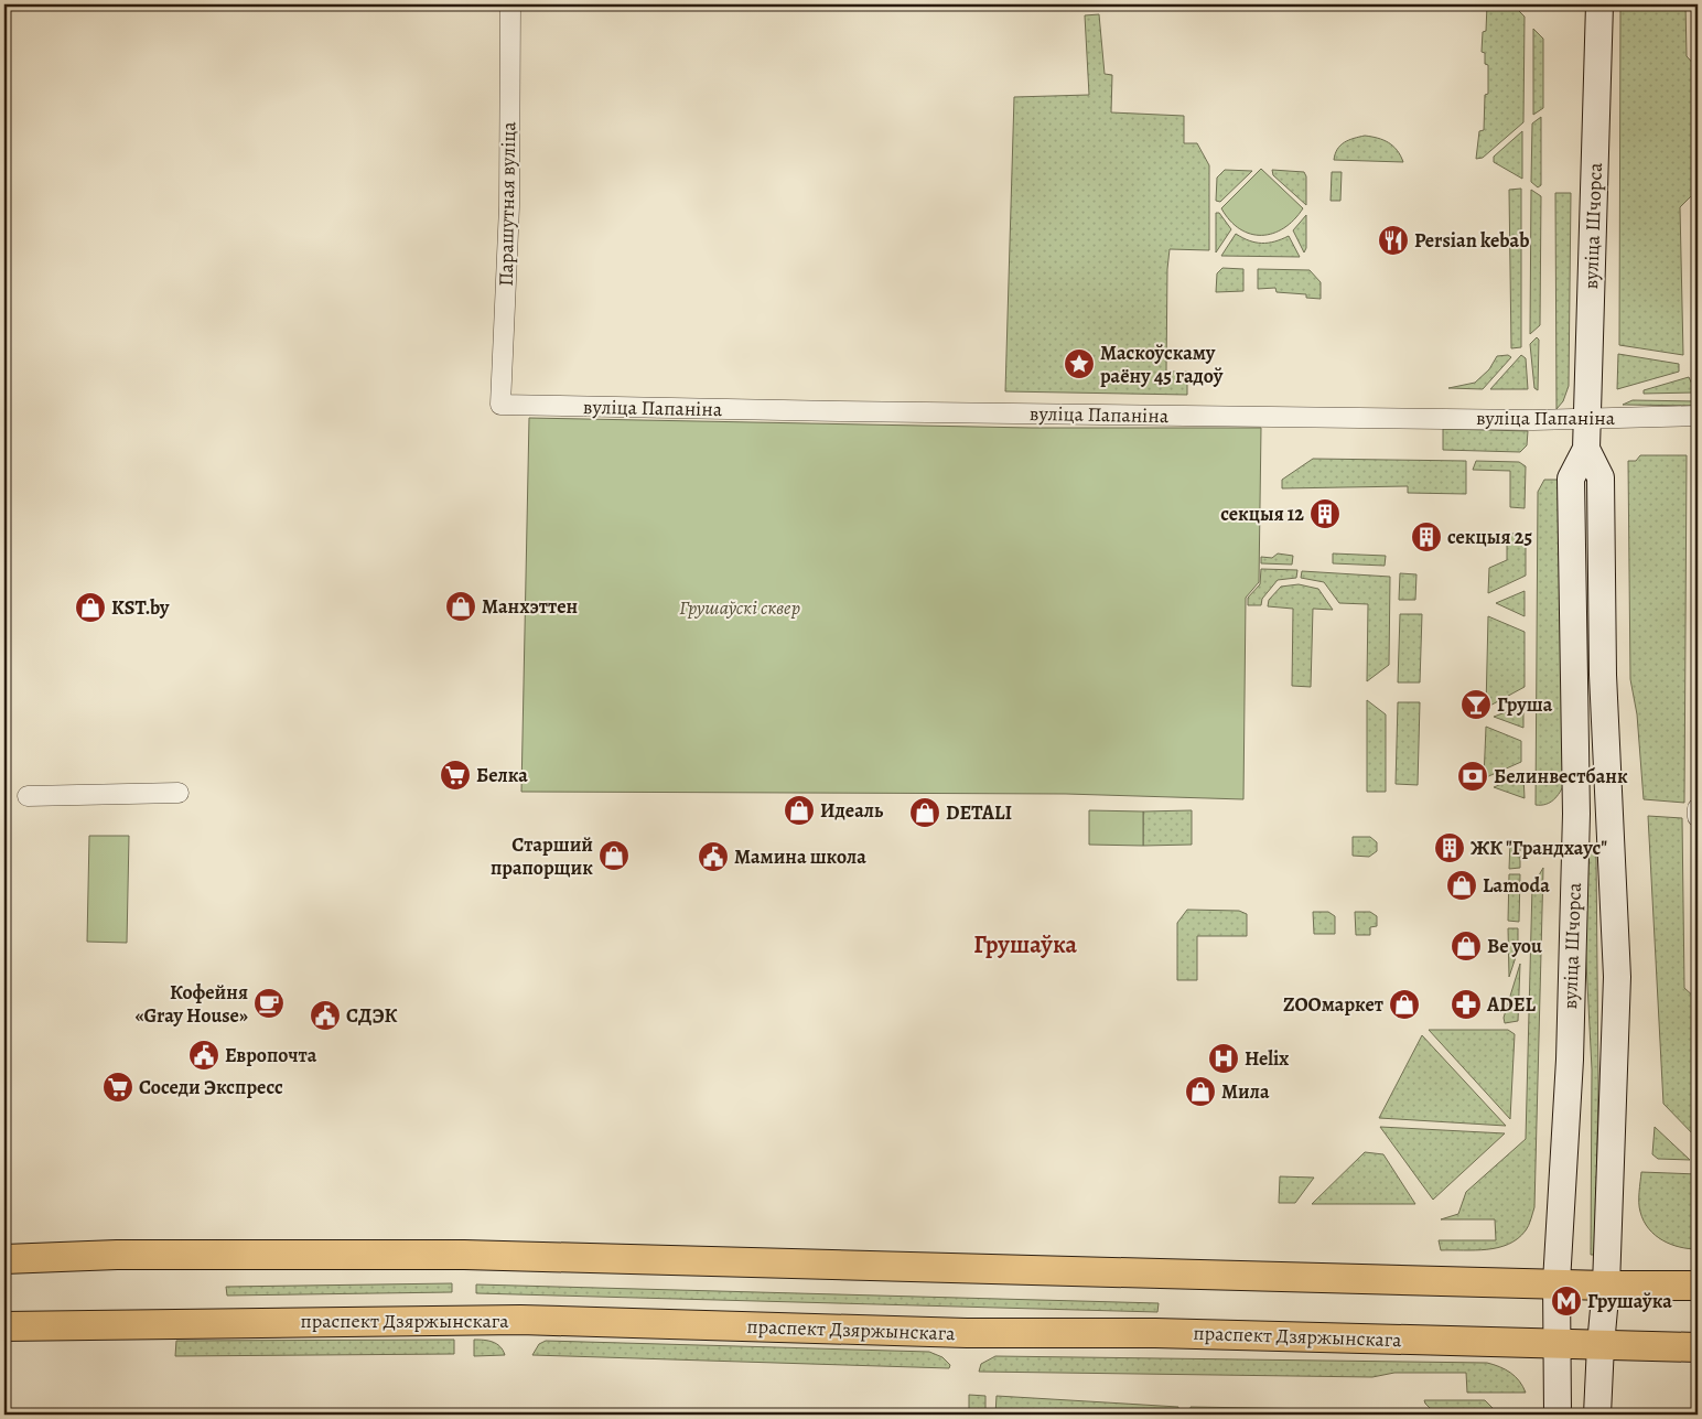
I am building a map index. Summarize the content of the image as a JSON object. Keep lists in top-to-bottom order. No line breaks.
{"streets":{"main road":["вуліца Шчорса","праспект Дзяржынскага"],"street":["Парашутная вуліца","вуліца Папаніна"]},"crossings":[["Парашутная вуліца","вуліца Папаніна"],["вуліца Шчорса","вуліца Папаніна"],["вуліца Шчорса","праспект Дзяржынскага"]],"districts":["Грушаўка"],"parks":["Грушаўскі сквер"],"places":{"restaurant":["Persian kebab"],"place":["Маскоўскаму раёну 45 гадоў"],"building":["секцыя 12","секцыя 25","ЖК \"Грандхаус\""],"shop":["Манхэттен","KST.by","Идеаль","DETALI","Старший прапорщик","Lamoda","Be you","ZOOмаркет","Мила"],"bar":["Груша"],"supermarket":["Белка","Соседи Экспресс"],"bank":["Белинвестбанк"],"public building":["Мамина школа","СДЭК","Европочта"],"cafe":["Кофейня «Gray House»"],"pharmacy":["ADEL"],"hospital":["Helix"],"metro station":["Грушаўка"]}}
